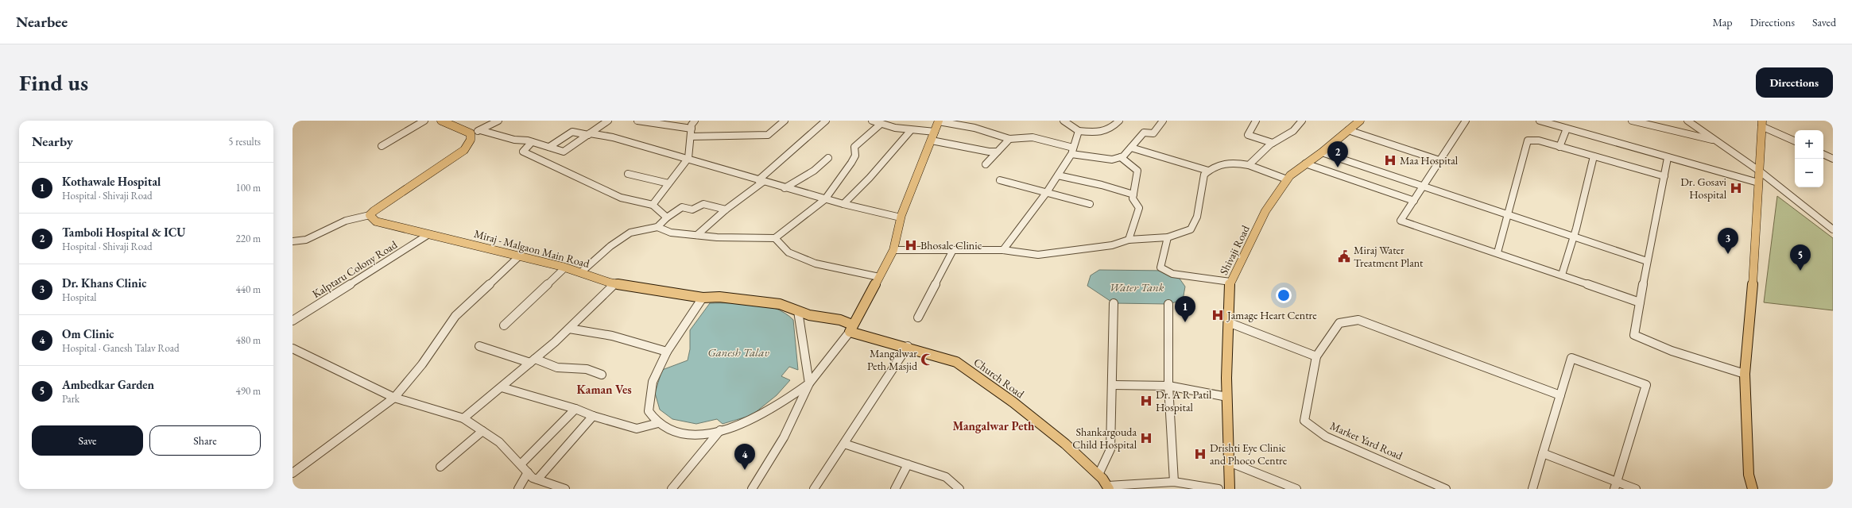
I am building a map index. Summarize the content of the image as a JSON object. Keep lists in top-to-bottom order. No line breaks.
{"streets":{"main road":["Miraj - Malgaon Main Road","Shivaji Road","Church Road"],"street":["Kalptaru Colony Road","Market Yard Road"]},"crossings":[["Miraj - Malgaon Main Road","Kalptaru Colony Road"],["Miraj - Malgaon Main Road","Church Road"]],"districts":["Kaman Ves","Mangalwar Peth"],"water":["Water Tank","Ganesh Talav"],"places":{"hospital":["Maa Hospital","Dr. Gosavi Hospital","Bhosale Clinic","Jamage Heart Centre","Dr. A R Patil Hospital","Shankargouda Child Hospital","Drishti Eye Clinic and Phoco Centre"],"public building":["Miraj Water Treatment Plant"],"mosque":["Mangalwar Peth Masjid"]},"page":{"header":"Nearbee","nav":["Map","Directions","Saved"],"buttons":["Directions",["Save","Share"]],"title":"Find us","heading":["Nearby","5 results"],"map_buttons":["+","−"],"pins":["2","3","5","1","4"],"list":[{"mark":"1","name":"Kothawale Hospital","note":"Hospital · Shivaji Road","value":"100 m"},{"mark":"2","name":"Tamboli Hospital & ICU","note":"Hospital · Shivaji Road","value":"220 m"},{"mark":"3","name":"Dr. Khans Clinic","note":"Hospital","value":"440 m"},{"mark":"4","name":"Om Clinic","note":"Hospital · Ganesh Talav Road","value":"480 m"},{"mark":"5","name":"Ambedkar Garden","note":"Park","value":"490 m"}]}}
